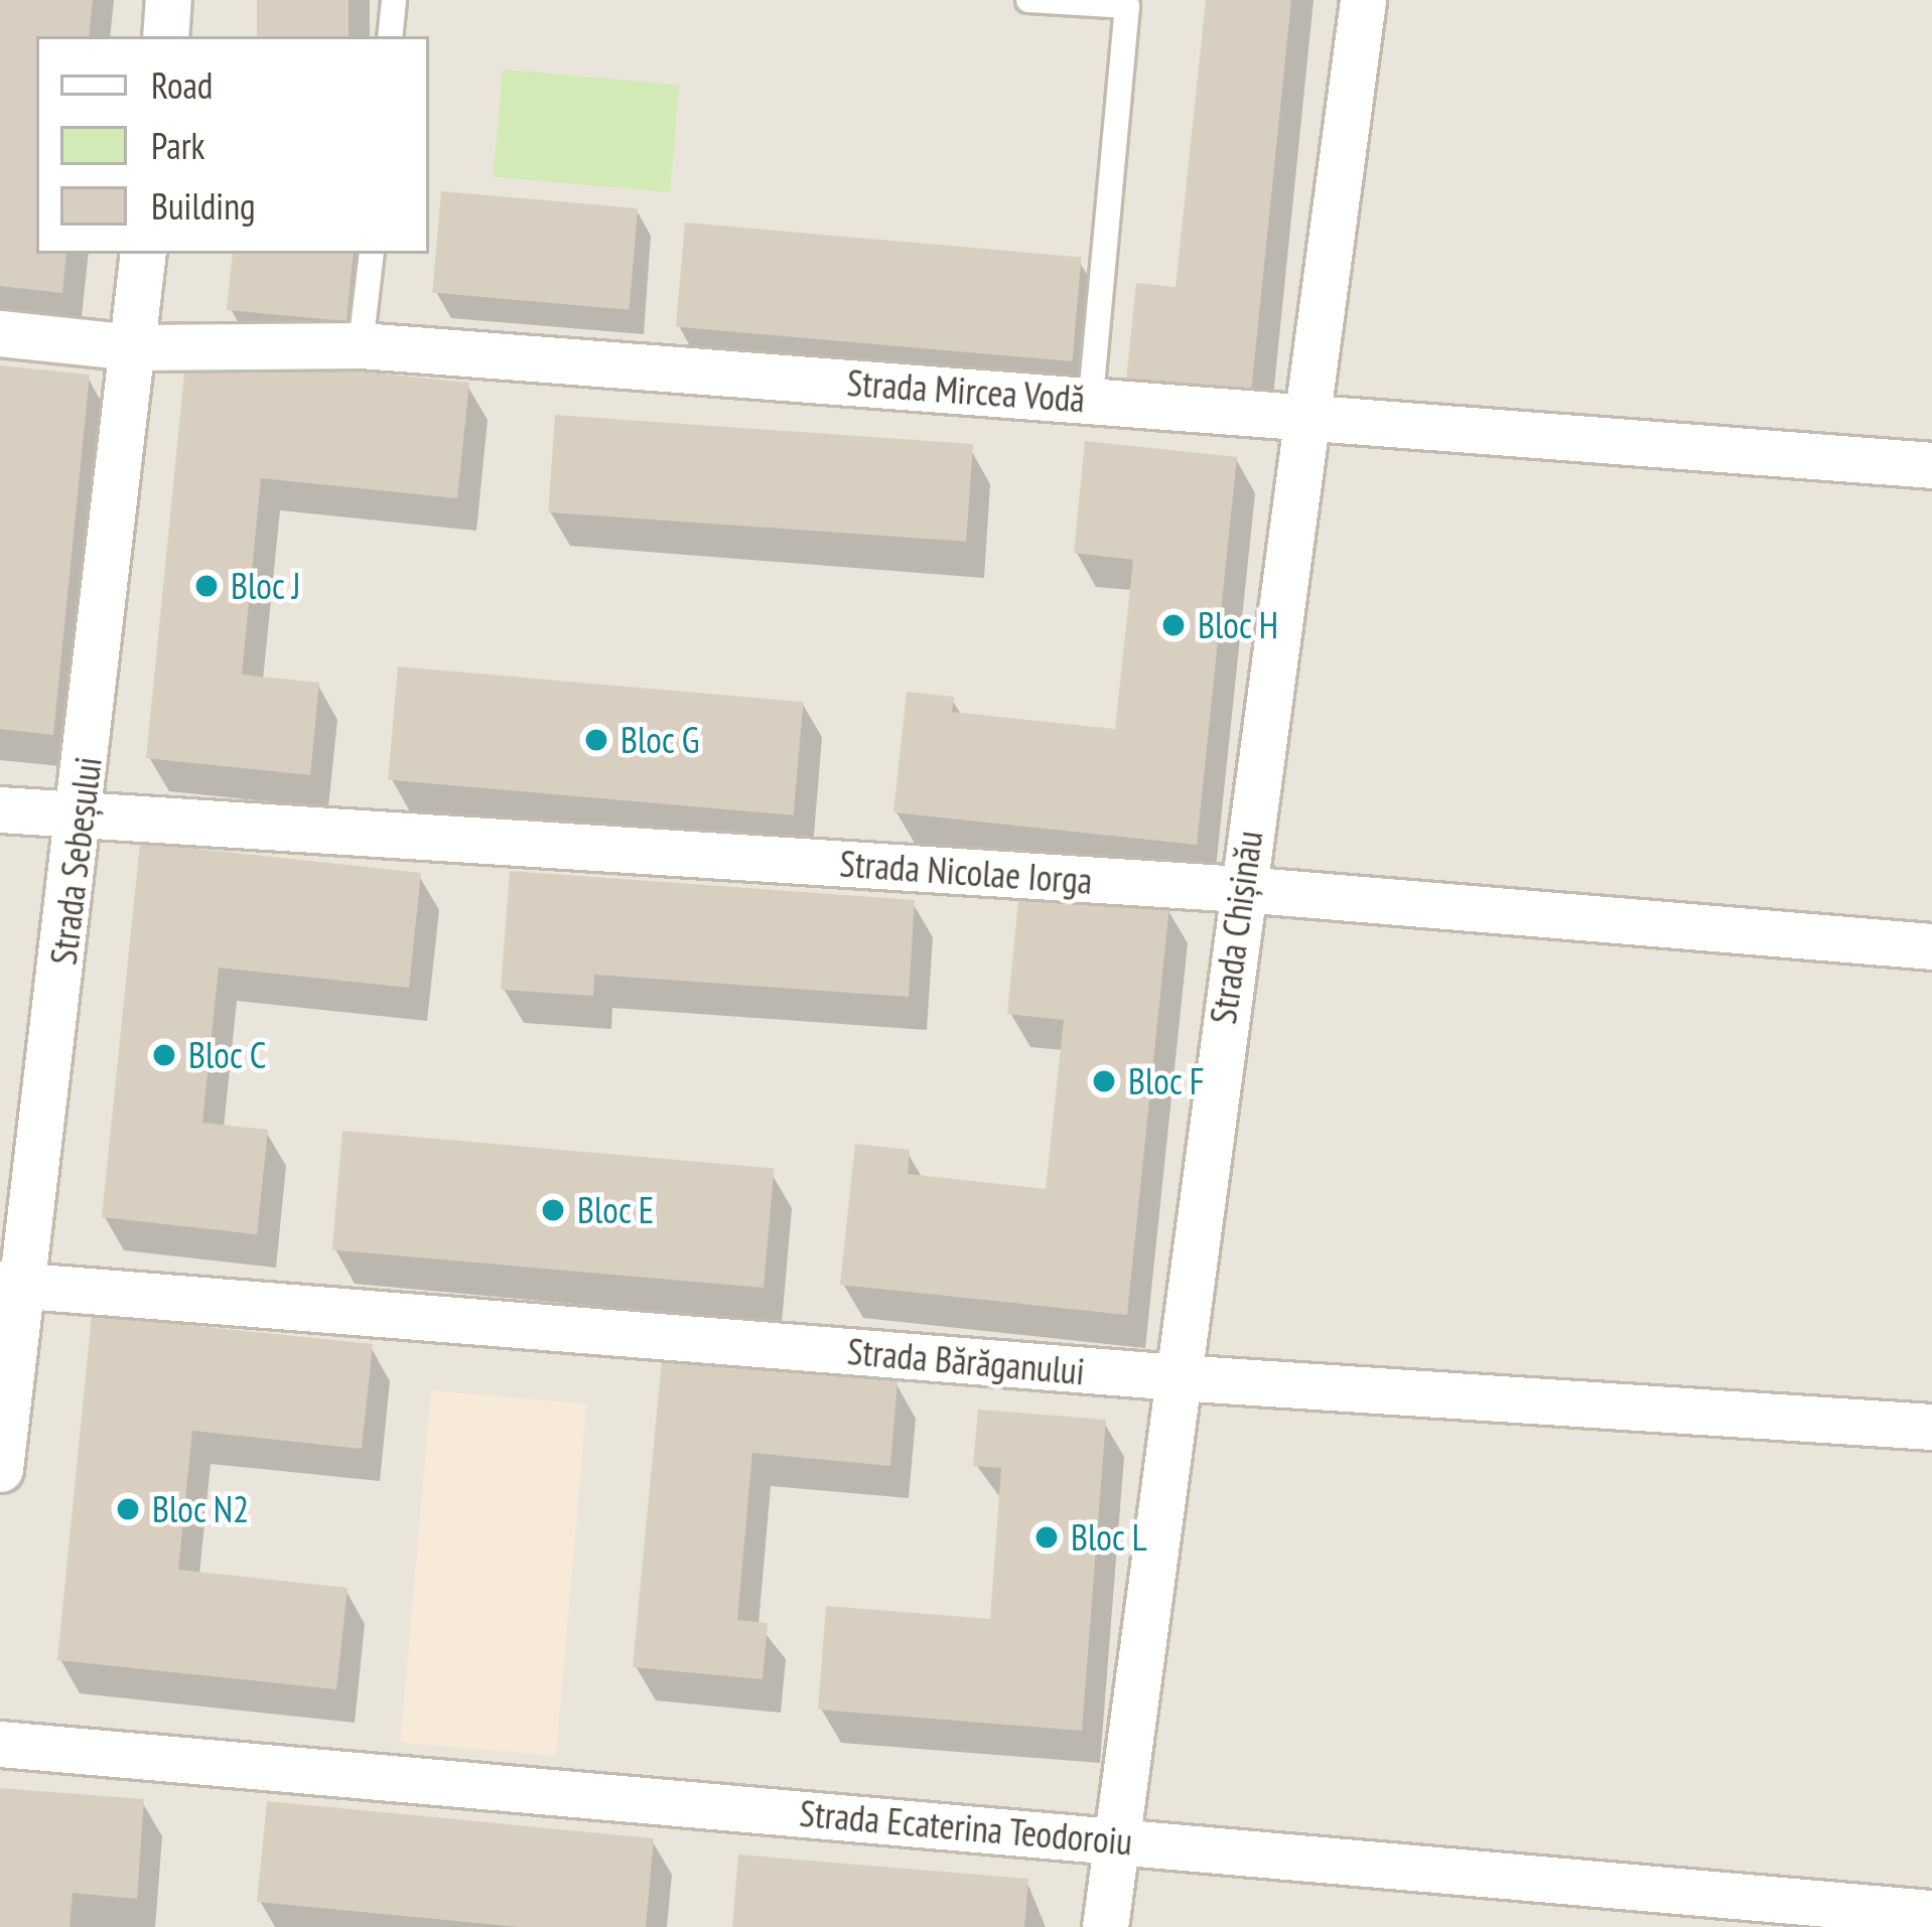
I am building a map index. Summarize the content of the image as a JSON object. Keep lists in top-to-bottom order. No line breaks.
{"streets":{"street":["Strada Mircea Vodă","Strada Sebeșului","Strada Nicolae Iorga","Strada Chișinău","Strada Bărăganului","Strada Ecaterina Teodoroiu"]},"crossings":[["Strada Mircea Vodă","Strada Sebeșului"],["Strada Mircea Vodă","Strada Chișinău"],["Strada Sebeșului","Strada Nicolae Iorga"],["Strada Sebeșului","Strada Bărăganului"],["Strada Nicolae Iorga","Strada Chișinău"],["Strada Chișinău","Strada Bărăganului"],["Strada Chișinău","Strada Ecaterina Teodoroiu"]],"places":["Bloc J","Bloc H","Bloc G","Bloc C","Bloc F","Bloc E","Bloc N2","Bloc L"],"legend":["Road","Park","Building"]}
